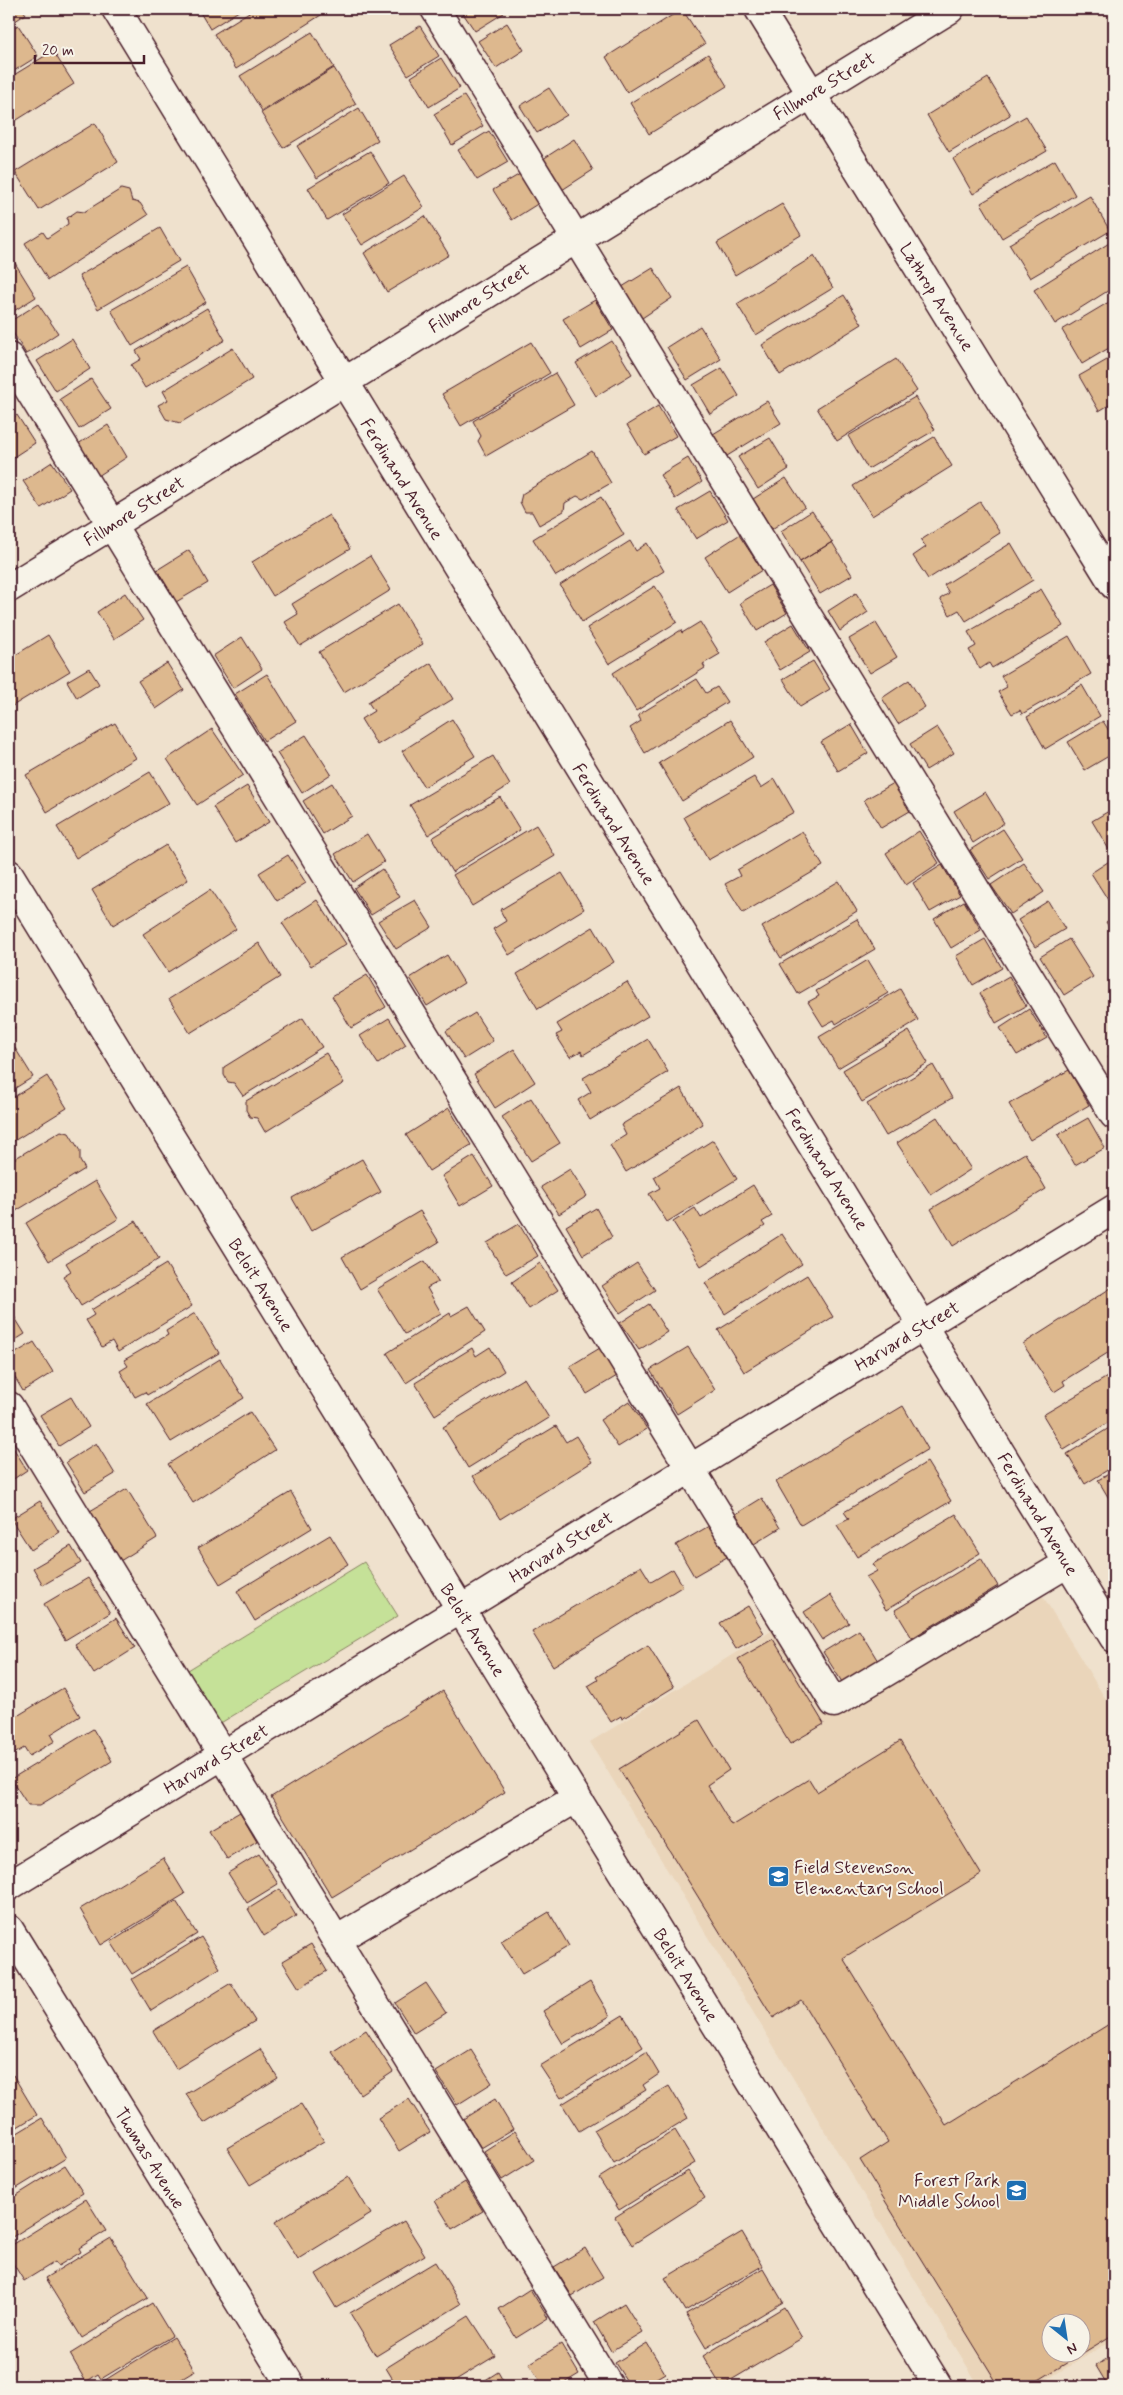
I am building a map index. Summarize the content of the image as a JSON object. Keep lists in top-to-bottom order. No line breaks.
{"streets":{"street":["Fillmore Street","Lathrop Avenue","Ferdinand Avenue","Beloit Avenue","Harvard Street","Thomas Avenue"]},"crossings":[["Fillmore Street","Lathrop Avenue"],["Fillmore Street","Ferdinand Avenue"],["Ferdinand Avenue","Harvard Street"],["Beloit Avenue","Harvard Street"]],"places":{"school or university":["Field Stevenson Elementary School","Forest Park Middle School"]},"scale_bar":"20 m","north":"bottom right"}
